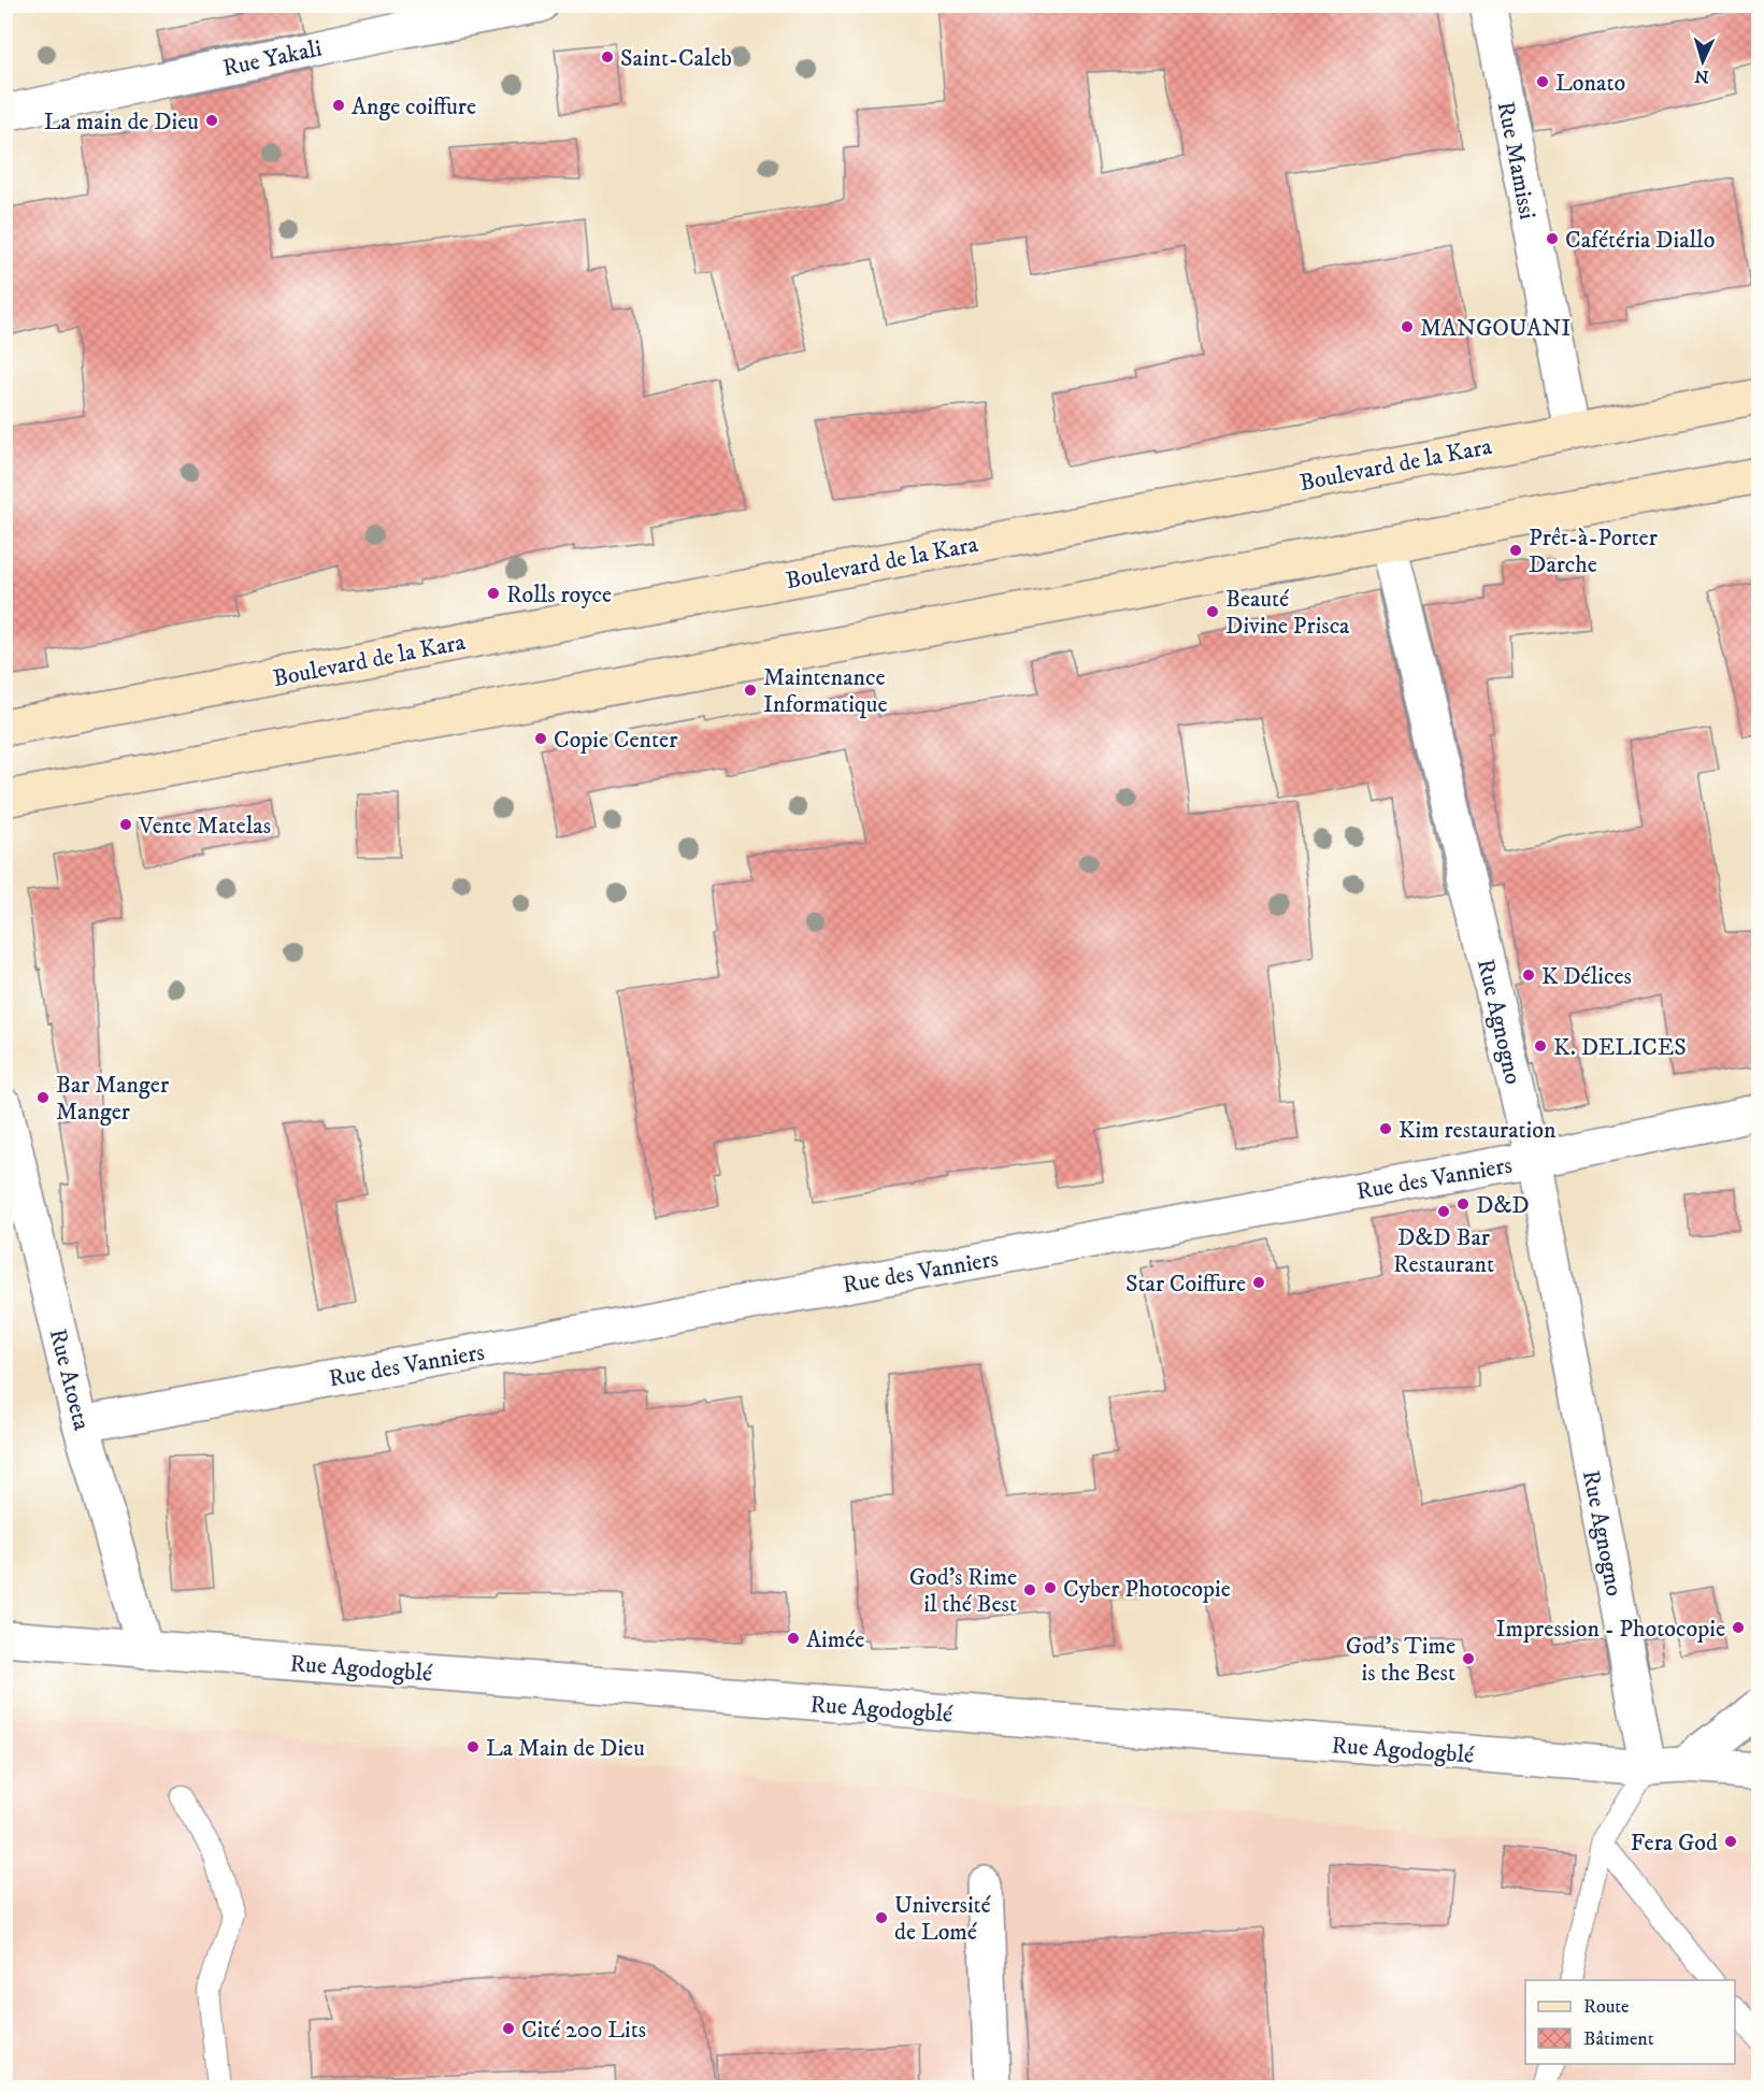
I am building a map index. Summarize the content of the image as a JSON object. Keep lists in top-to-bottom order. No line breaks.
{"streets":{"main road":["Boulevard de la Kara"],"street":["Rue Yakali","Rue Mamissi","Rue Agnogno","Rue des Vanniers","Rue Atoeta","Rue Agodogblé"]},"crossings":[["Rue Mamissi","Boulevard de la Kara"],["Rue Agnogno","Rue des Vanniers"],["Rue Agnogno","Rue Agodogblé"],["Rue des Vanniers","Rue Atoeta"],["Rue Atoeta","Rue Agodogblé"]],"places":["Saint-Caleb","Lonato","Ange coiffure","La main de Dieu","Cafétéria Diallo","MANGOUANI","Prêt-à-Porter Darche","Rolls royce","Beauté Divine Prisca","Maintenance Informatique","Copie Center","Vente Matelas","K Délices","K. DELICES","Bar Manger Manger","Kim restauration","D&D","D&D Bar Restaurant","Star Coiffure","Cyber Photocopie","God's Rime il thé Best","Impression - Photocopie","Aimée","God's Time is the Best","La Main de Dieu","Fera God","Université de Lomé","Cité 200 Lits"],"legend":["Route","Bâtiment"],"north":"bottom"}
